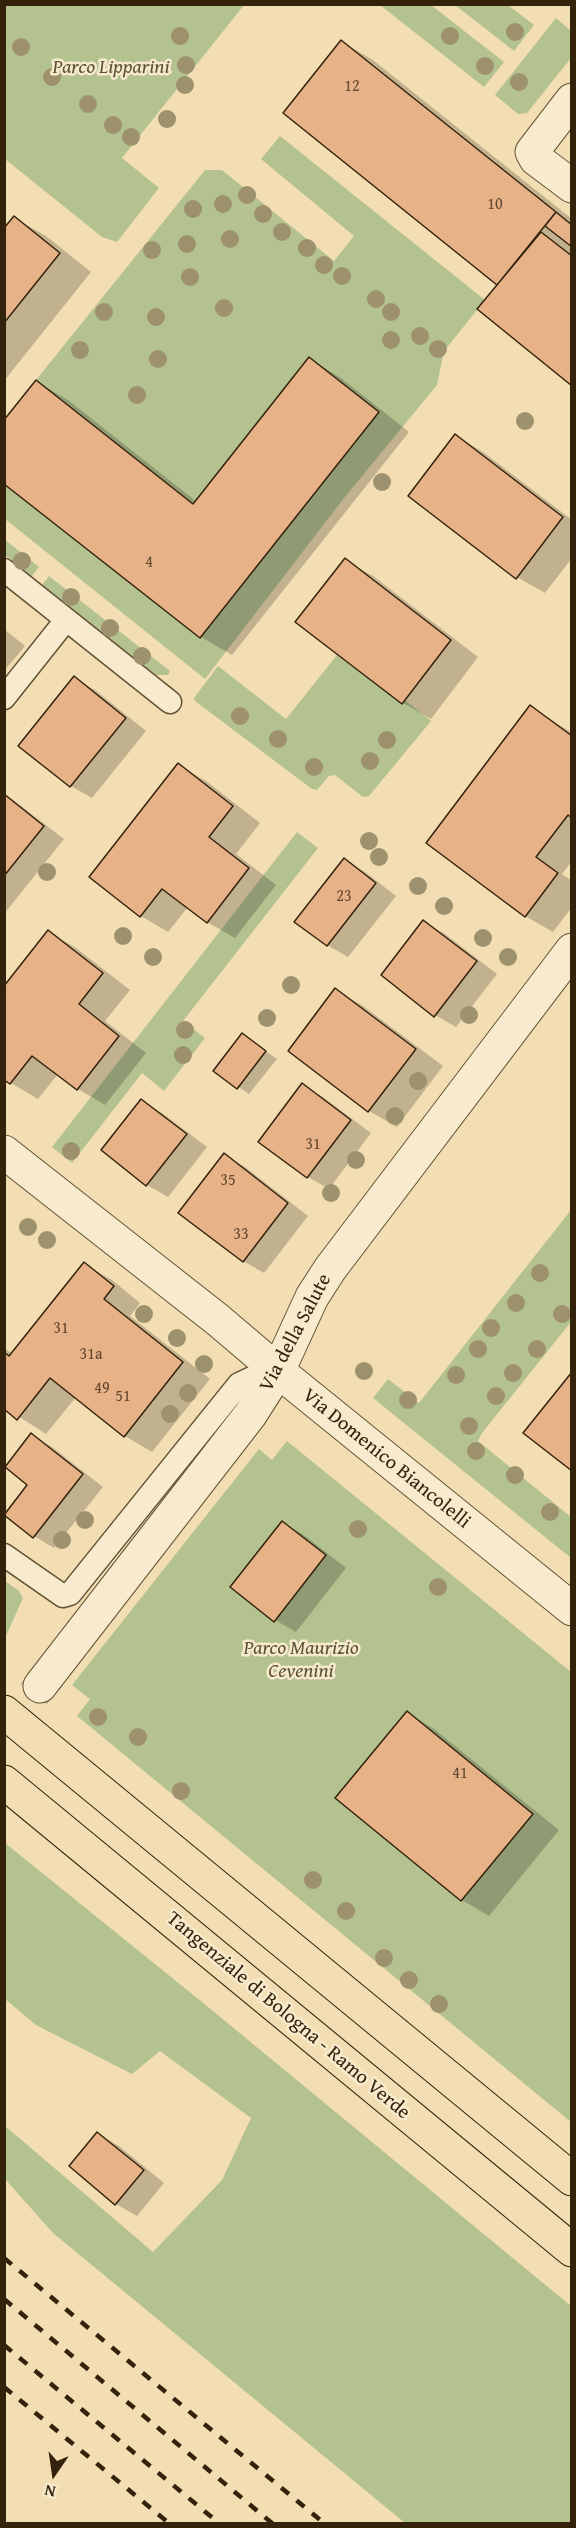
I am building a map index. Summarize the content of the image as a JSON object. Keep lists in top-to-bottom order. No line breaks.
{"streets":{"highway":["Tangenziale di Bologna - Ramo Verde"],"street":["Via della Salute","Via Domenico Biancolelli"]},"crossings":[["Via della Salute","Via Domenico Biancolelli"]],"parks":["Parco Lipparini","Parco Maurizio Cevenini"],"house_numbers":["12","10","4","23","31","35","33","31","31a","49","51","41"],"north":"bottom"}
